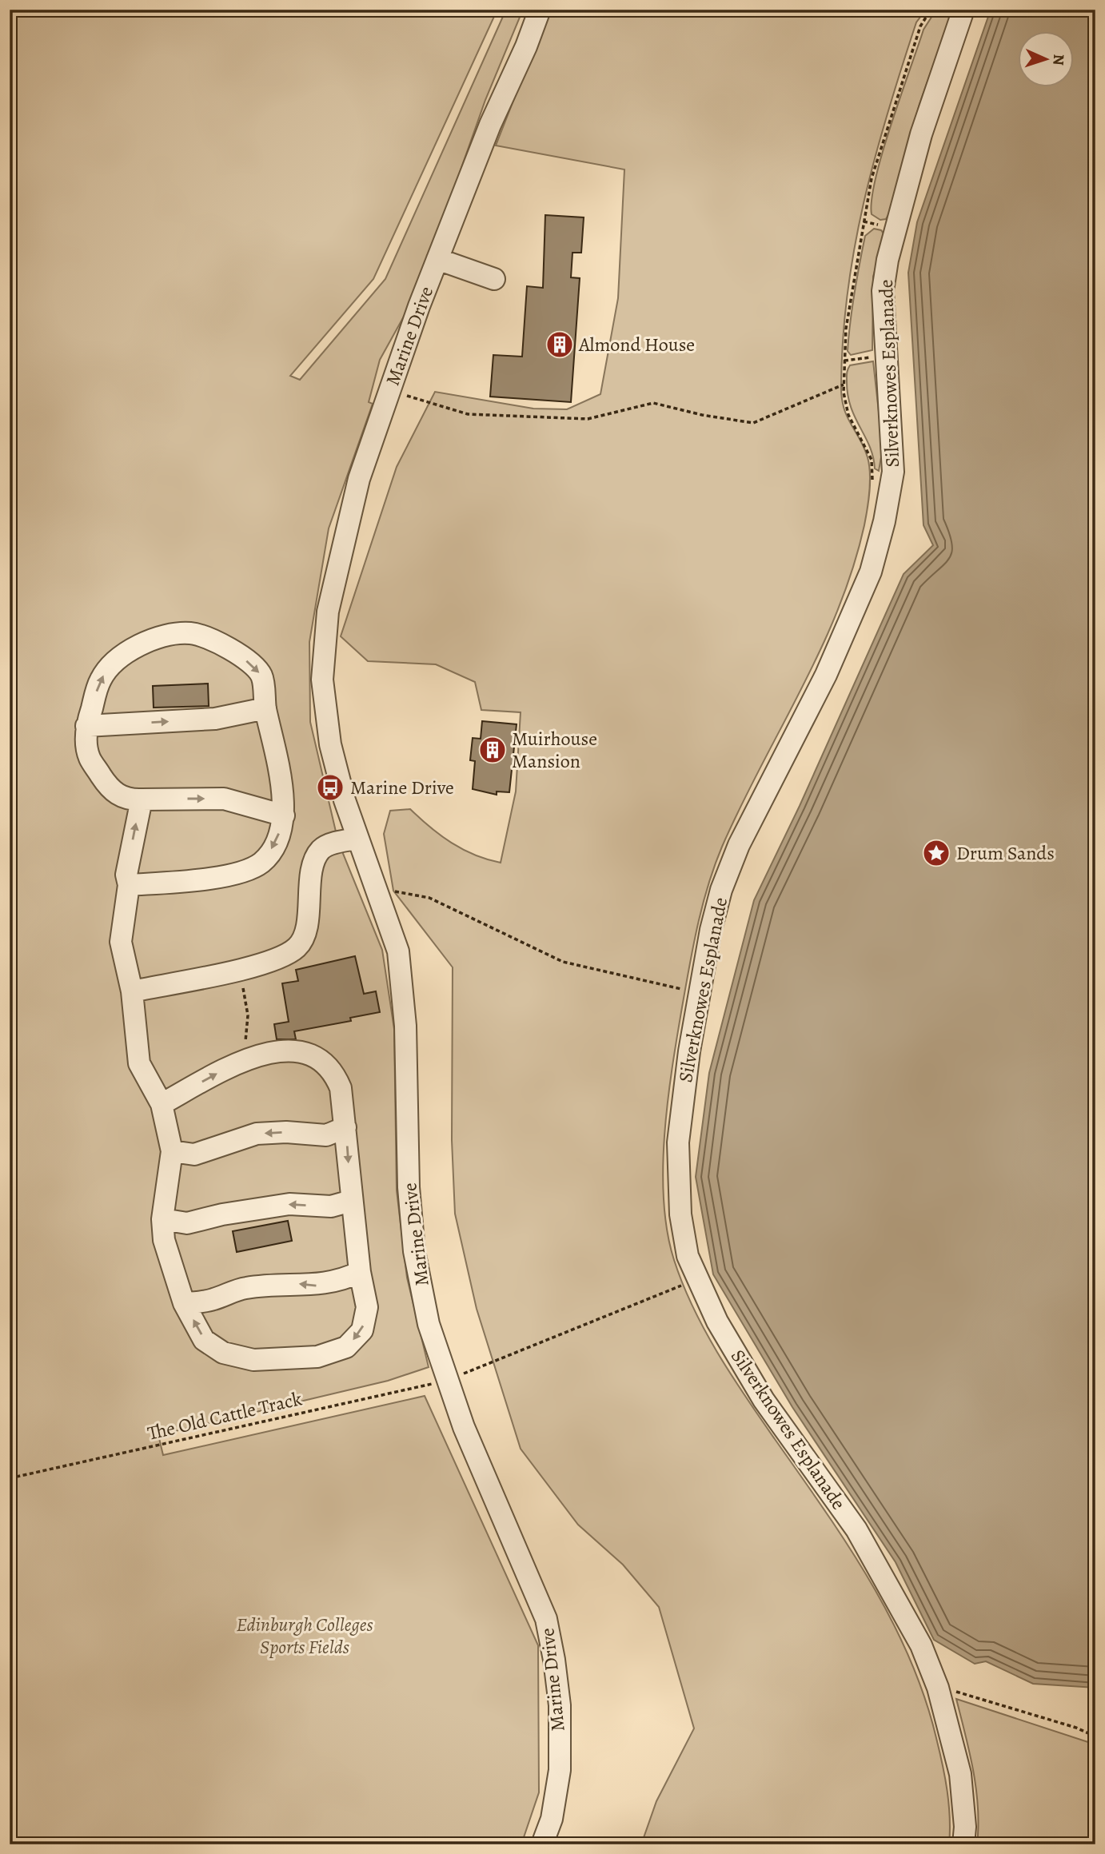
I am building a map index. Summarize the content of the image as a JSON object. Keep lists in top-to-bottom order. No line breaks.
{"streets":{"street":["Marine Drive","Silverknowes Esplanade"],"path":["The Old Cattle Track"]},"crossings":[["Marine Drive","The Old Cattle Track"],["Silverknowes Esplanade","The Old Cattle Track"]],"parks":["Edinburgh Colleges Sports Fields"],"places":{"building":["Almond House","Muirhouse Mansion"],"bus stop":["Marine Drive"],"place":["Drum Sands"]},"north":"right"}
